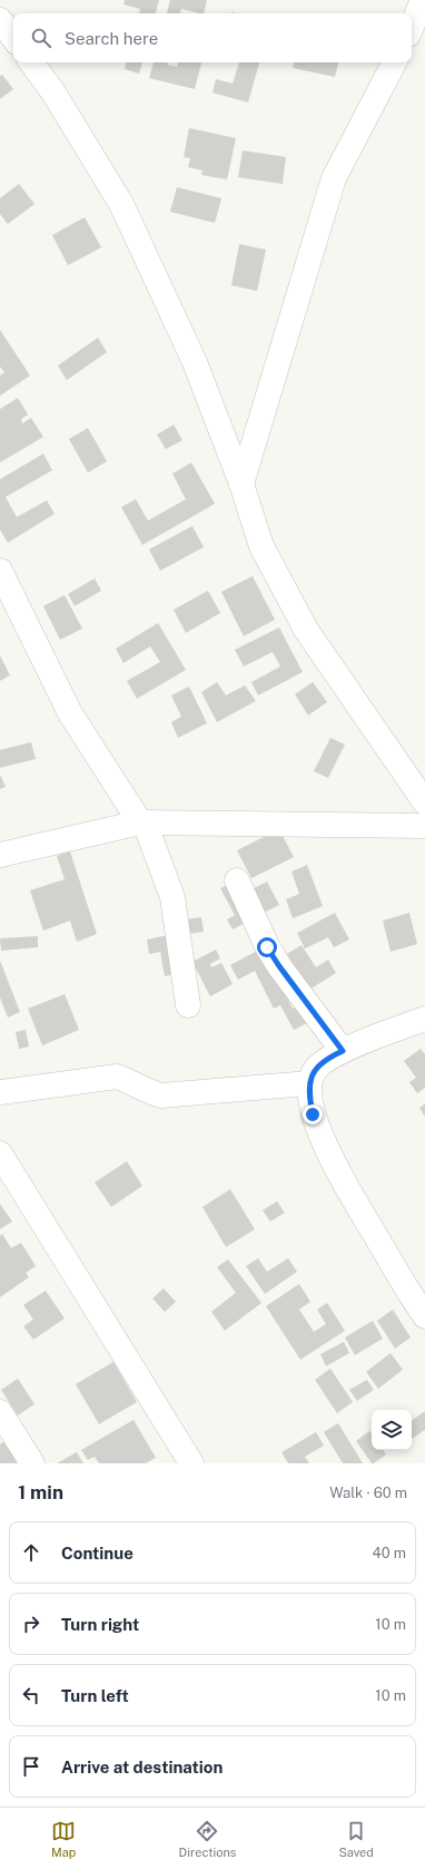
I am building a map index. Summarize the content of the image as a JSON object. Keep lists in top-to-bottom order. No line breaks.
{"page":{"search":"Search here","heading":["1 min","Walk · 60 m"],"list":[["Continue","40 m"],["Turn right","10 m"],["Turn left","10 m"],"Arrive at destination"],"nav":["Map","Directions","Saved"]}}
